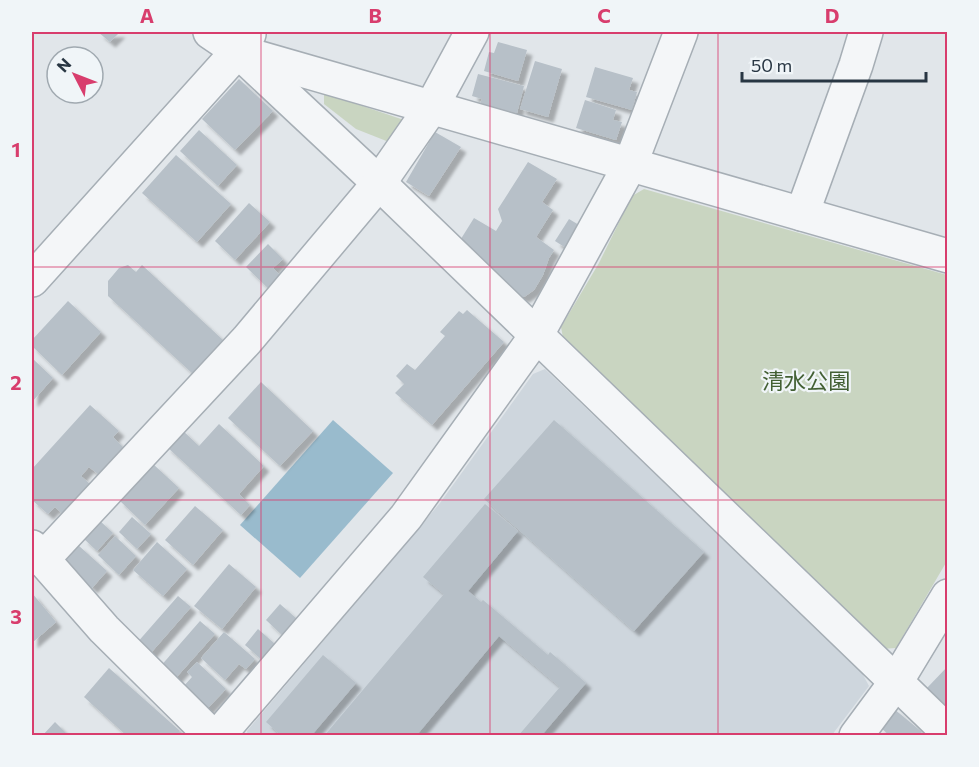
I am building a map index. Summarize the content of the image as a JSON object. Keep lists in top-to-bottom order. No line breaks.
{"parks":["清水公園"],"scale_bar":"50 m","north":"top left","grid":{"columns":["A","B","C","D"],"rows":["1","2","3"]}}
